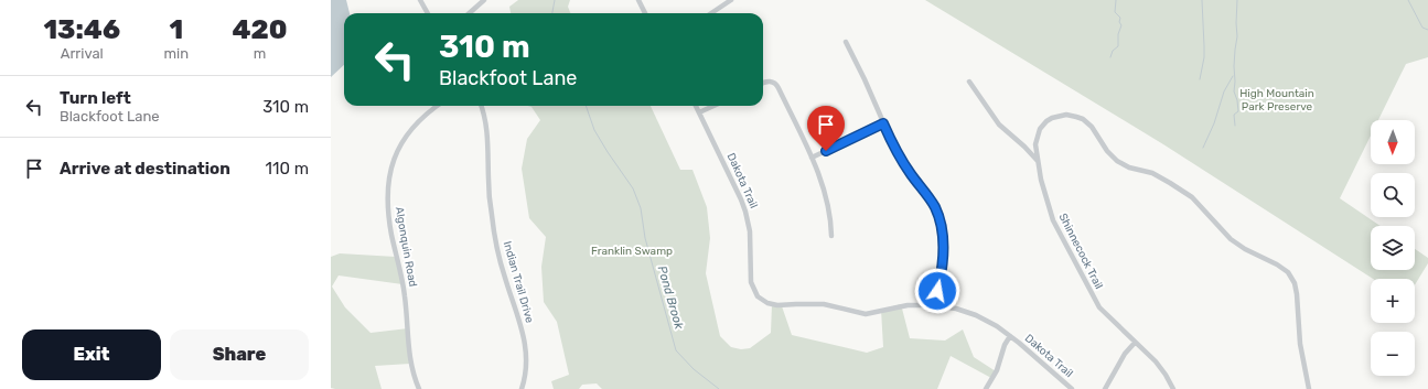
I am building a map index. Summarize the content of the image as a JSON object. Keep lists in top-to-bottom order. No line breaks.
{"streets":{"street":["Dakota Trail","Algonquin Road","Shinnecock Trail","Indian Trail Drive"]},"water":["Pond Brook"],"parks":["High Mountain Park Preserve","Franklin Swamp"],"north":"bottom","page":{"eta":["13:46","Arrival","1","min","420","m"],"turn":["310 m","Blackfoot Lane"],"list":[{"name":"Turn left","note":"Blackfoot Lane","value":"310 m"},{"name":"Arrive at destination","value":"110 m"}],"map_buttons":["+","−"],"buttons":["Exit","Share"]}}
